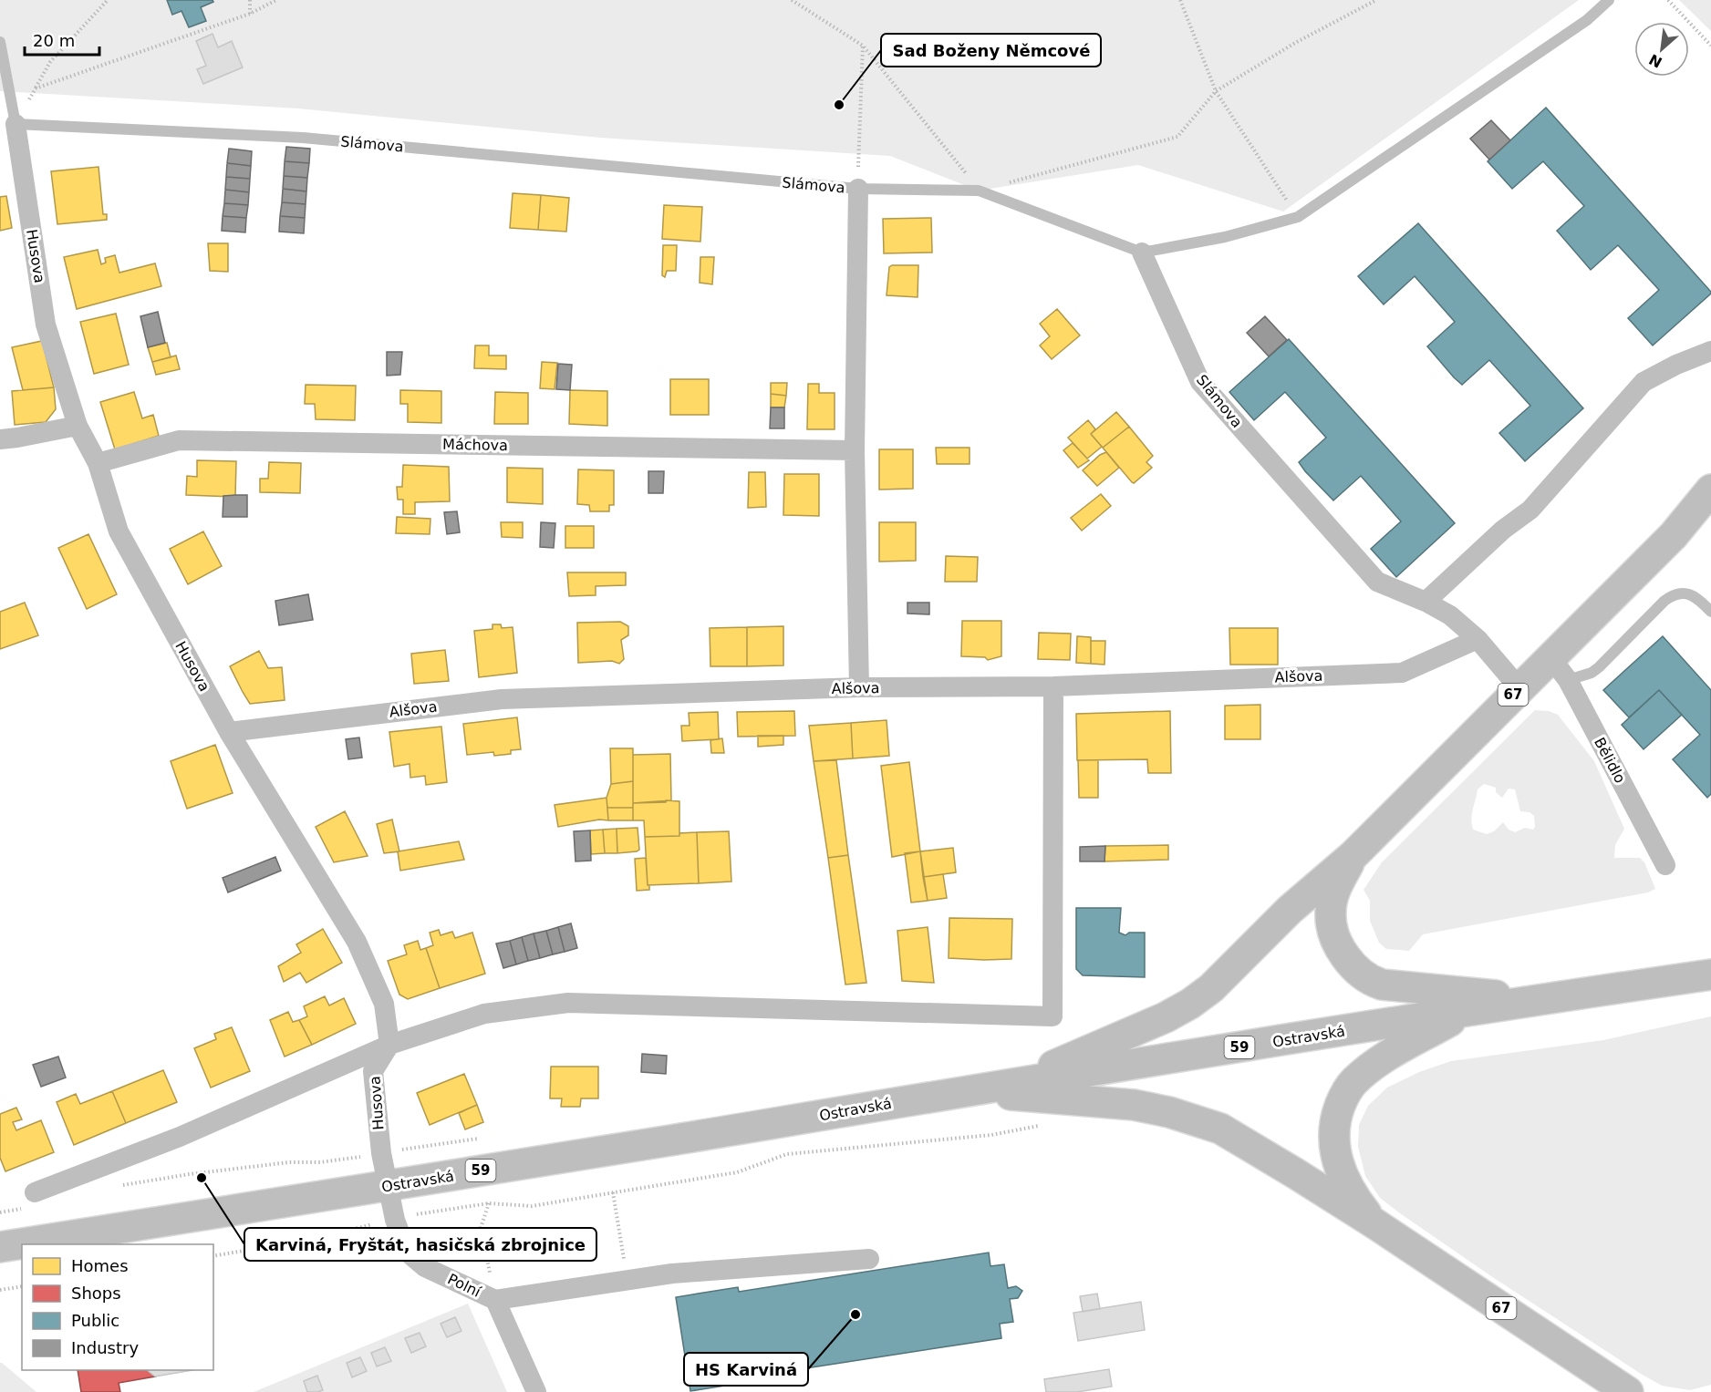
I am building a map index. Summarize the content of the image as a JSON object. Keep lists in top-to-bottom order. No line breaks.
{"streets":{"main road":["67","Ostravská","59"],"street":["Slámova","Husova","Máchova","Alšova","Bělidlo","Polní"]},"crossings":[["Slámova","Husova"],["Slámova","Alšova"],["Slámova","67"],["Husova","Máchova"],["Husova","Alšova"],["Husova","Ostravská"],["Husova","Polní"],["67","Bělidlo"],["Ostravská","Polní"]],"places":["Sad Boženy Němcové","Karviná, Fryštát, hasičská zbrojnice","HS Karviná"],"legend":["Homes","Shops","Public","Industry"],"scale_bar":"20 m","north":"bottom left"}
